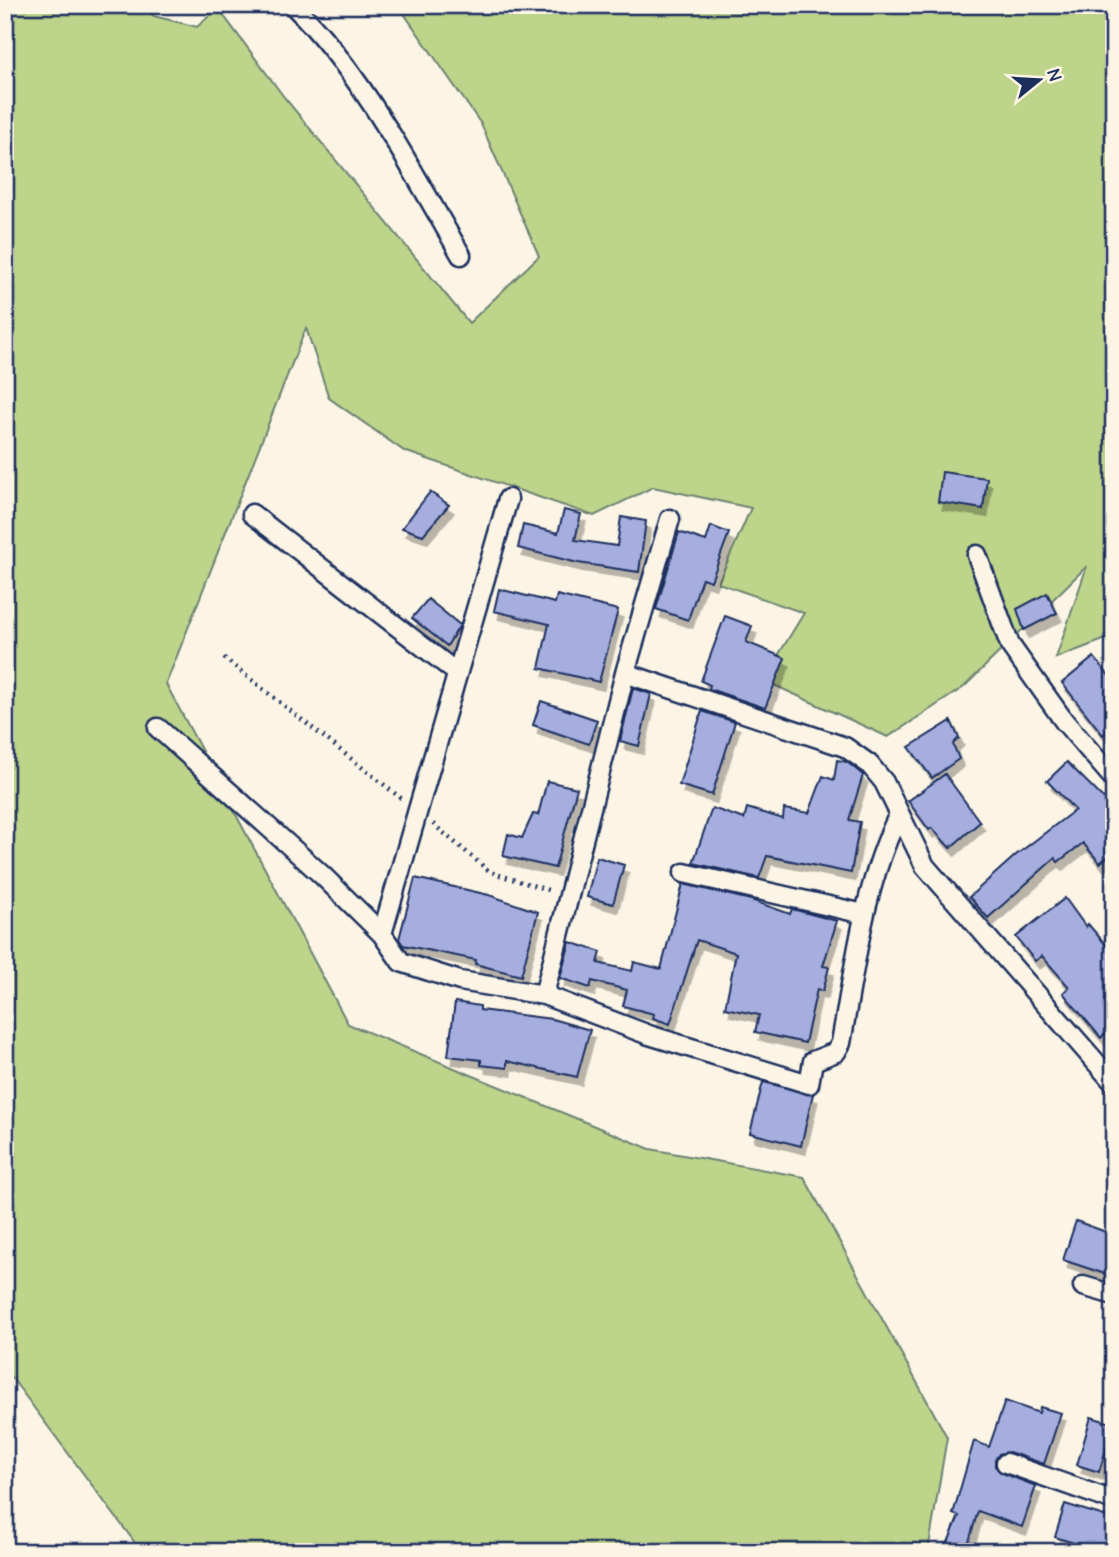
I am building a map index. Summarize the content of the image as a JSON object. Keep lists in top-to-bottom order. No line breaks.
{"north":"right"}
